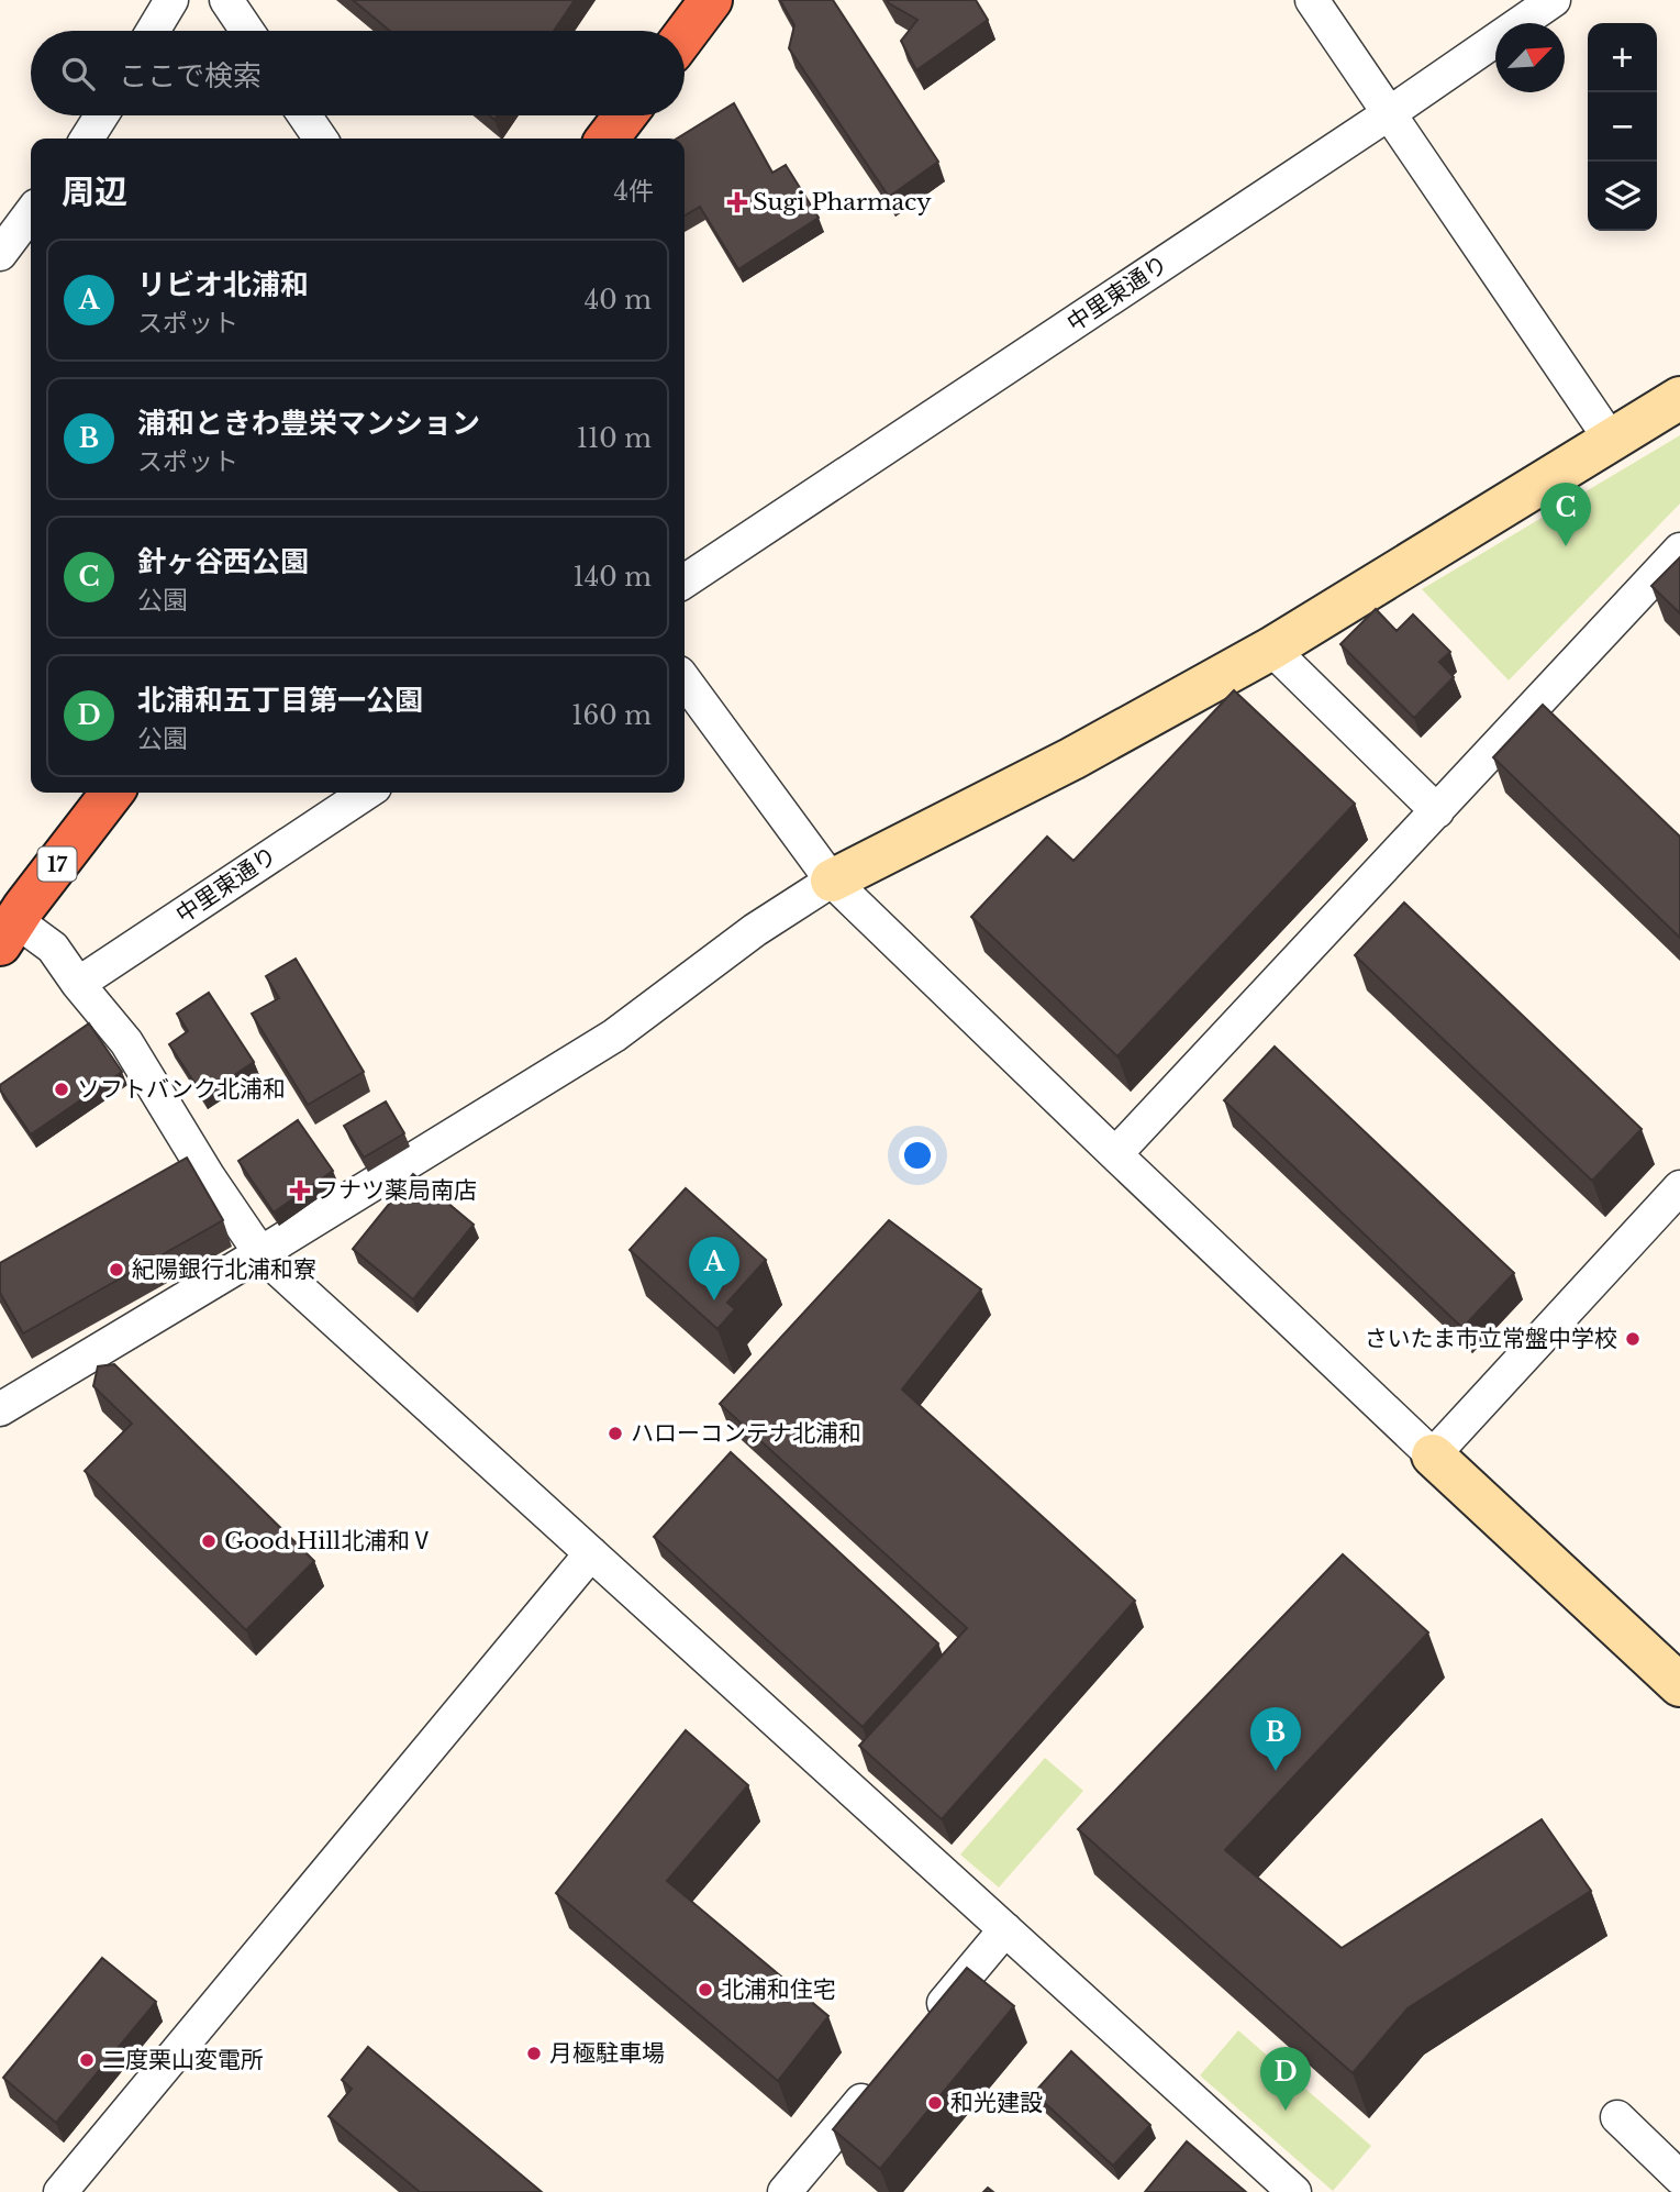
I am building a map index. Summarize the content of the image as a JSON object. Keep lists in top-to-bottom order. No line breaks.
{"streets":{"highway":["17"],"street":["中里東通り"]},"places":{"health":["Sugi Pharmacy","フナツ薬局南店"],"other":["ソフトバンク北浦和","紀陽銀行北浦和寮","さいたま市立常盤中学校","ハローコンテナ北浦和","Good Hill北浦和Ⅴ","北浦和住宅","月極駐車場","二度栗山変電所","和光建設"]},"north":"top right","page":{"map_buttons":["+","−"],"search":"ここで検索","heading":["周辺","4件"],"list":[{"mark":"A","name":"リビオ北浦和","note":"スポット","value":"40 m"},{"mark":"B","name":"浦和ときわ豊栄マンション","note":"スポット","value":"110 m"},{"mark":"C","name":"針ヶ谷西公園","note":"公園","value":"140 m"},{"mark":"D","name":"北浦和五丁目第一公園","note":"公園","value":"160 m"}],"pins":["C","A","B","D"]}}
